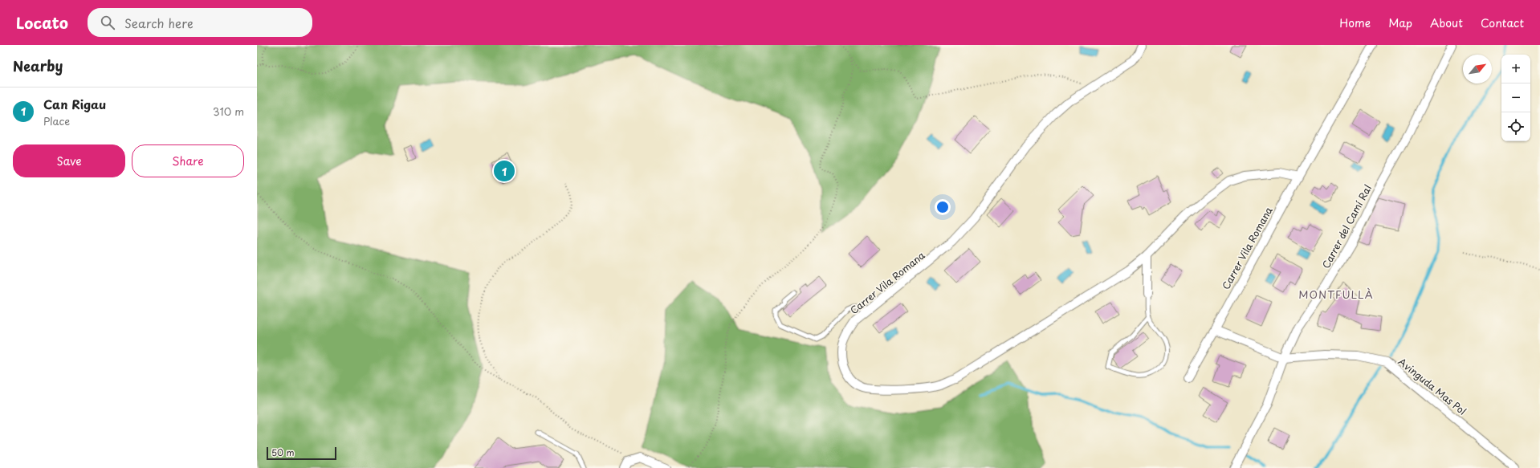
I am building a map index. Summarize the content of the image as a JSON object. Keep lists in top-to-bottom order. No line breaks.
{"streets":{"street":["Carrer del Camí Ral","Carrer Vila Romana","Avinguda Mas Pol"]},"crossings":[["Carrer del Camí Ral","Avinguda Mas Pol"]],"districts":["MONTFULLÀ"],"scale_bar":"50 m","north":"top right","page":{"header":"Locato","search":"Search here","nav":["Home","Map","About","Contact"],"heading":"Nearby","map_buttons":["+","−"],"list":[{"mark":"1","name":"Can Rigau","note":"Place","value":"310 m"}],"buttons":["Save","Share"],"pins":"1","scale":"50 m"}}
